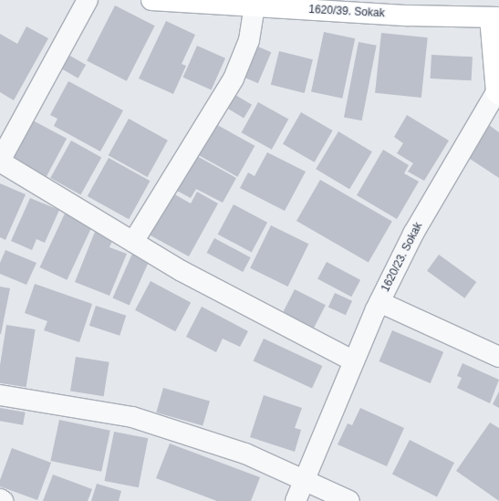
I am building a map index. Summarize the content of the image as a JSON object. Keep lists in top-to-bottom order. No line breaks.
{"streets":{"main road":["1620/39. Sokak","1620/23. Sokak"]},"crossings":[["1620/39. Sokak","1620/23. Sokak"]]}
